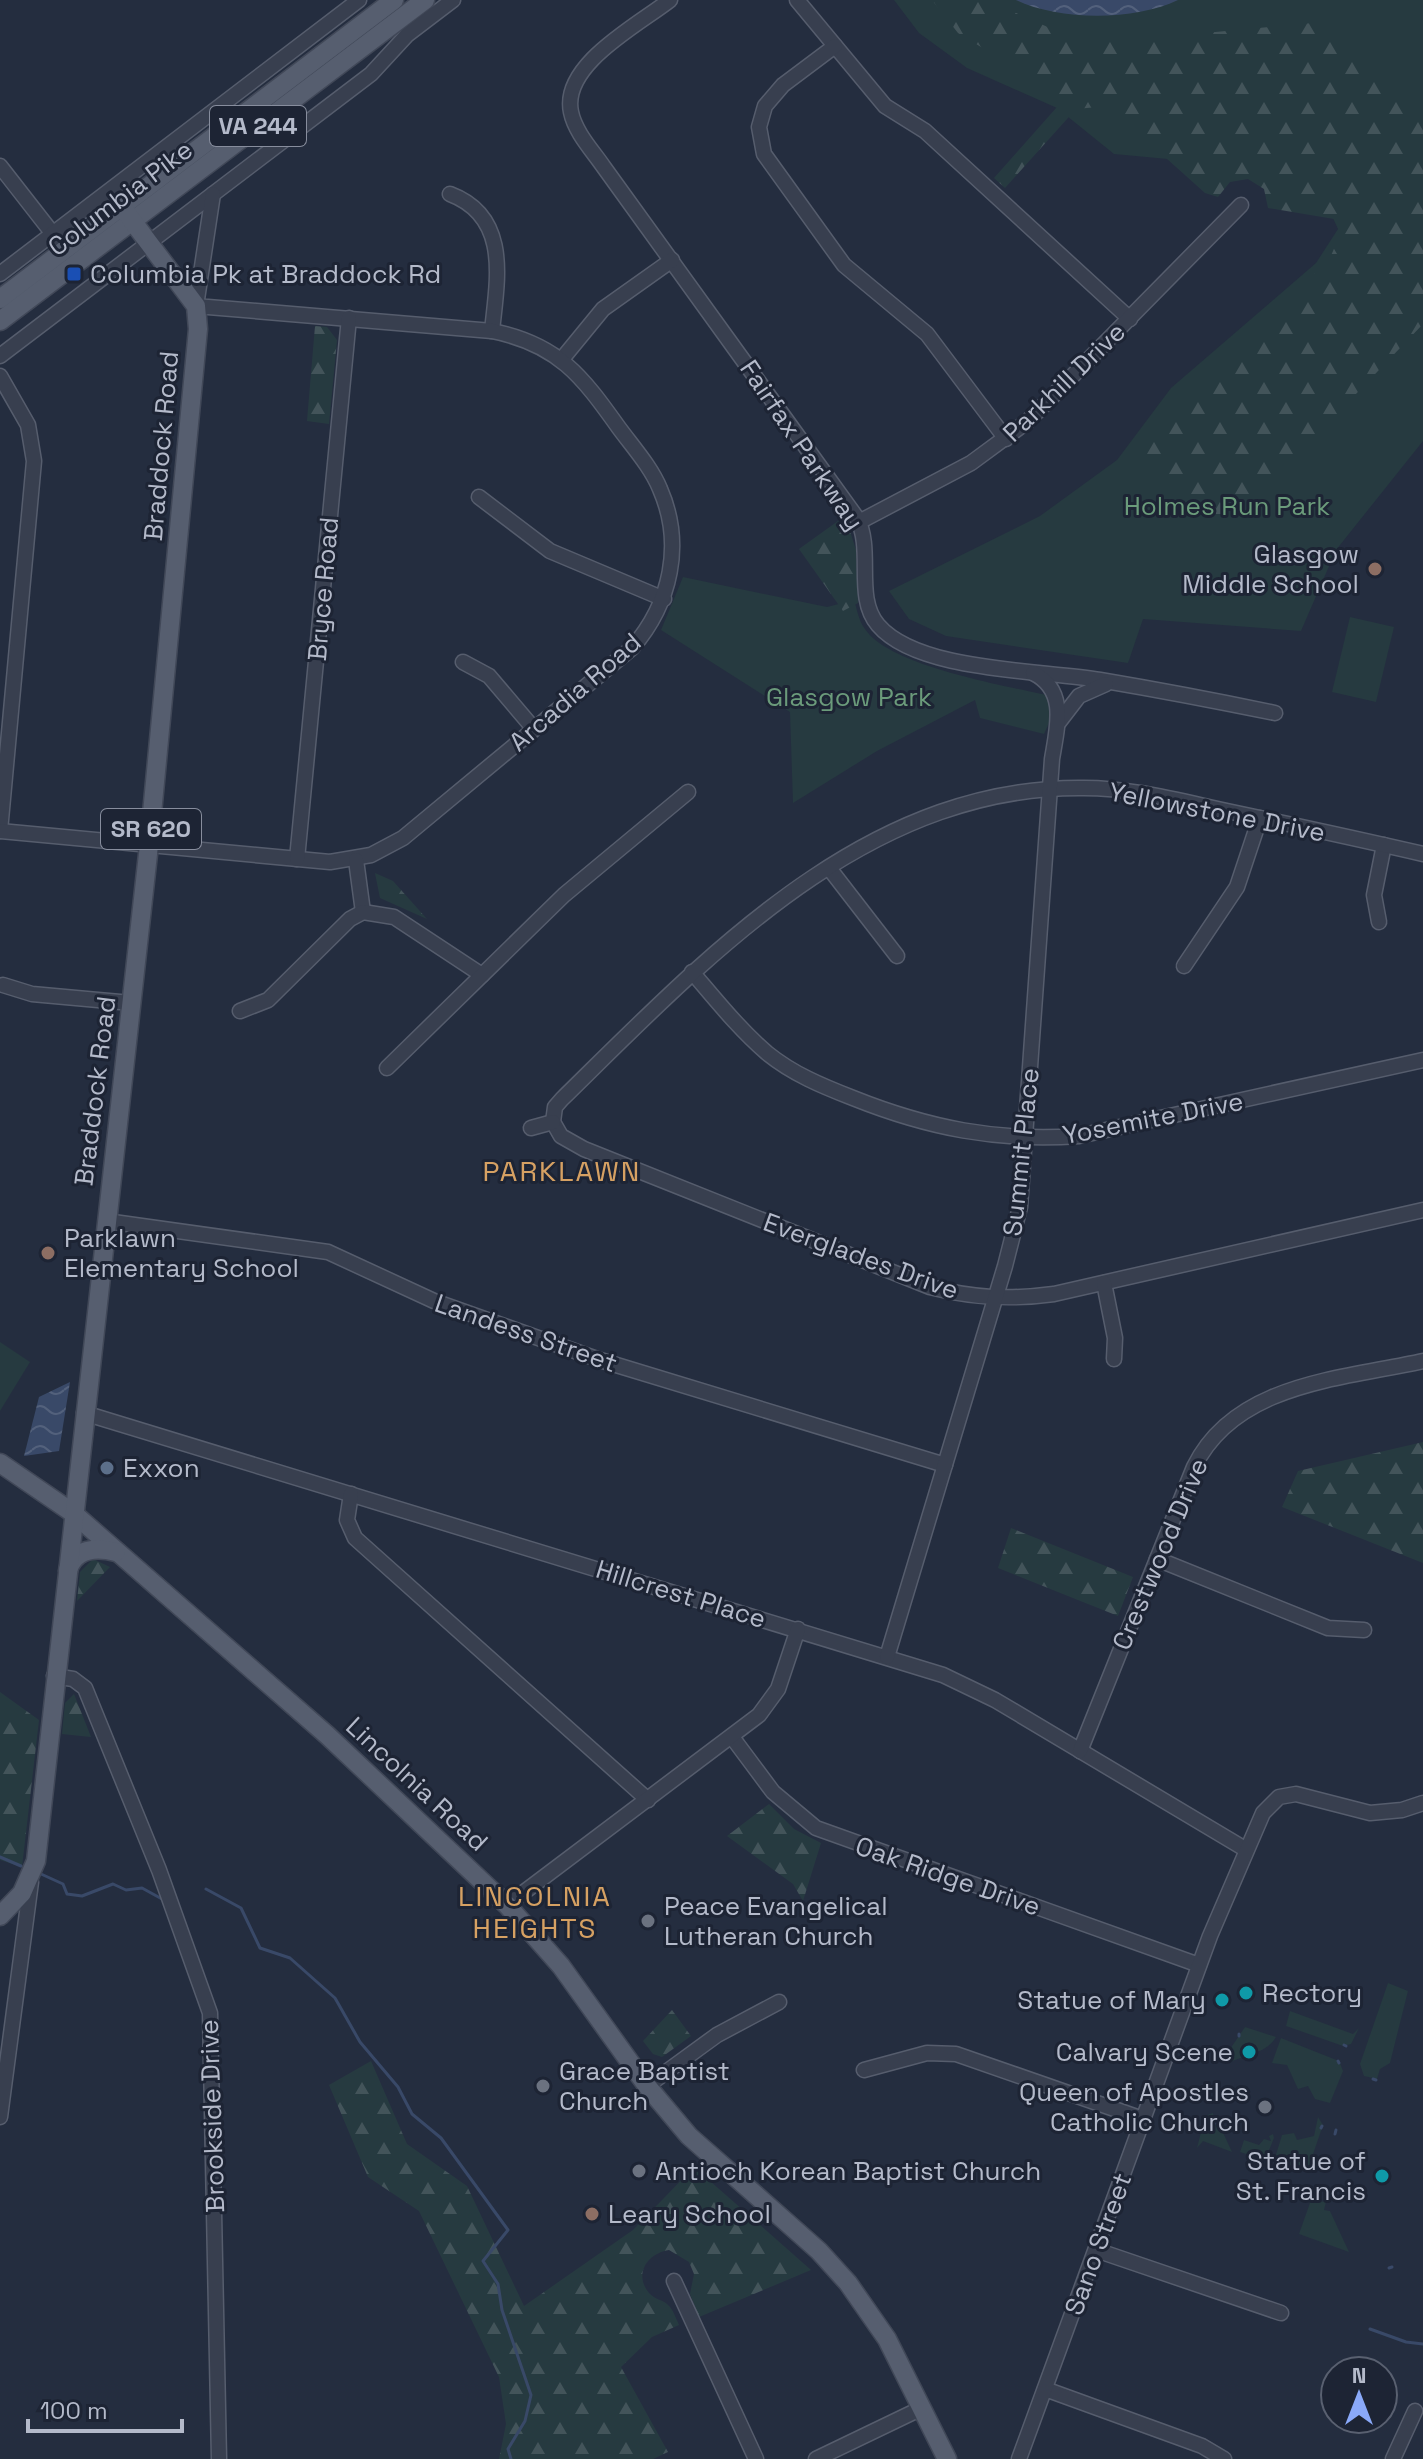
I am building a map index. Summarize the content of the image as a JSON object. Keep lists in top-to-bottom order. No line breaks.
{"streets":{"main road":["VA 244","Columbia Pike","Braddock Road","SR 620","Lincolnia Road"],"street":["Parkhill Drive","Fairfax Parkway","Bryce Road","Arcadia Road","Yellowstone Drive","Yosemite Drive","Summit Place","Everglades Drive","Landess Street","Crestwood Drive","Hillcrest Place","Oak Ridge Drive","Brookside Drive","Sano Street"]},"crossings":[["Parkhill Drive","Fairfax Parkway"],["Fairfax Parkway","Summit Place"],["Braddock Road","Arcadia Road"],["Braddock Road","Landess Street"],["Braddock Road","Hillcrest Place"],["Braddock Road","Lincolnia Road"],["Braddock Road","Brookside Drive"],["Bryce Road","Arcadia Road"],["Yellowstone Drive","Yosemite Drive"],["Yellowstone Drive","Summit Place"],["Yellowstone Drive","Everglades Drive"],["Yosemite Drive","Summit Place"],["Summit Place","Everglades Drive"],["Summit Place","Landess Street"],["Summit Place","Hillcrest Place"],["Crestwood Drive","Hillcrest Place"],["Hillcrest Place","Sano Street"],["Oak Ridge Drive","Sano Street"]],"districts":["PARKLAWN","LINCOLNIA HEIGHTS"],"parks":["Holmes Run Park","Glasgow Park"],"places":{"transit":["Columbia Pk at Braddock Rd"],"other":["Glasgow Middle School","Parklawn Elementary School","Exxon","Peace Evangelical Lutheran Church","Rectory","Statue of Mary","Calvary Scene","Grace Baptist Church","Queen of Apostles Catholic Church","Antioch Korean Baptist Church","Statue of St. Francis","Leary School"]},"scale_bar":"100 m","north":"top"}
